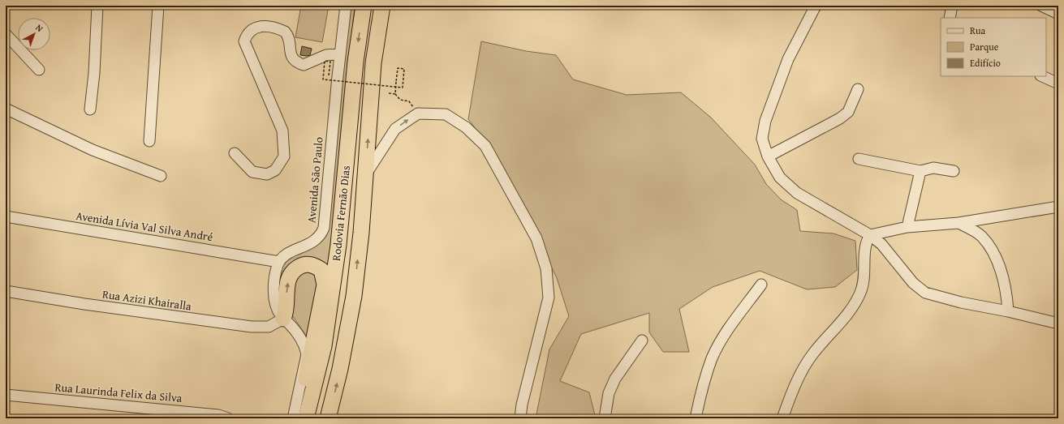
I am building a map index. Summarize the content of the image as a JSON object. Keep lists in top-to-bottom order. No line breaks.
{"streets":{"highway":["Rodovia Fernão Dias"],"street":["Avenida São Paulo","Avenida Lívia Val Silva André","Rua Azizi Khairalla","Rua Laurinda Felix da Silva"]},"crossings":[["Avenida São Paulo","Avenida Lívia Val Silva André"]],"legend":["Rua","Parque","Edifício"],"north":"top right"}
